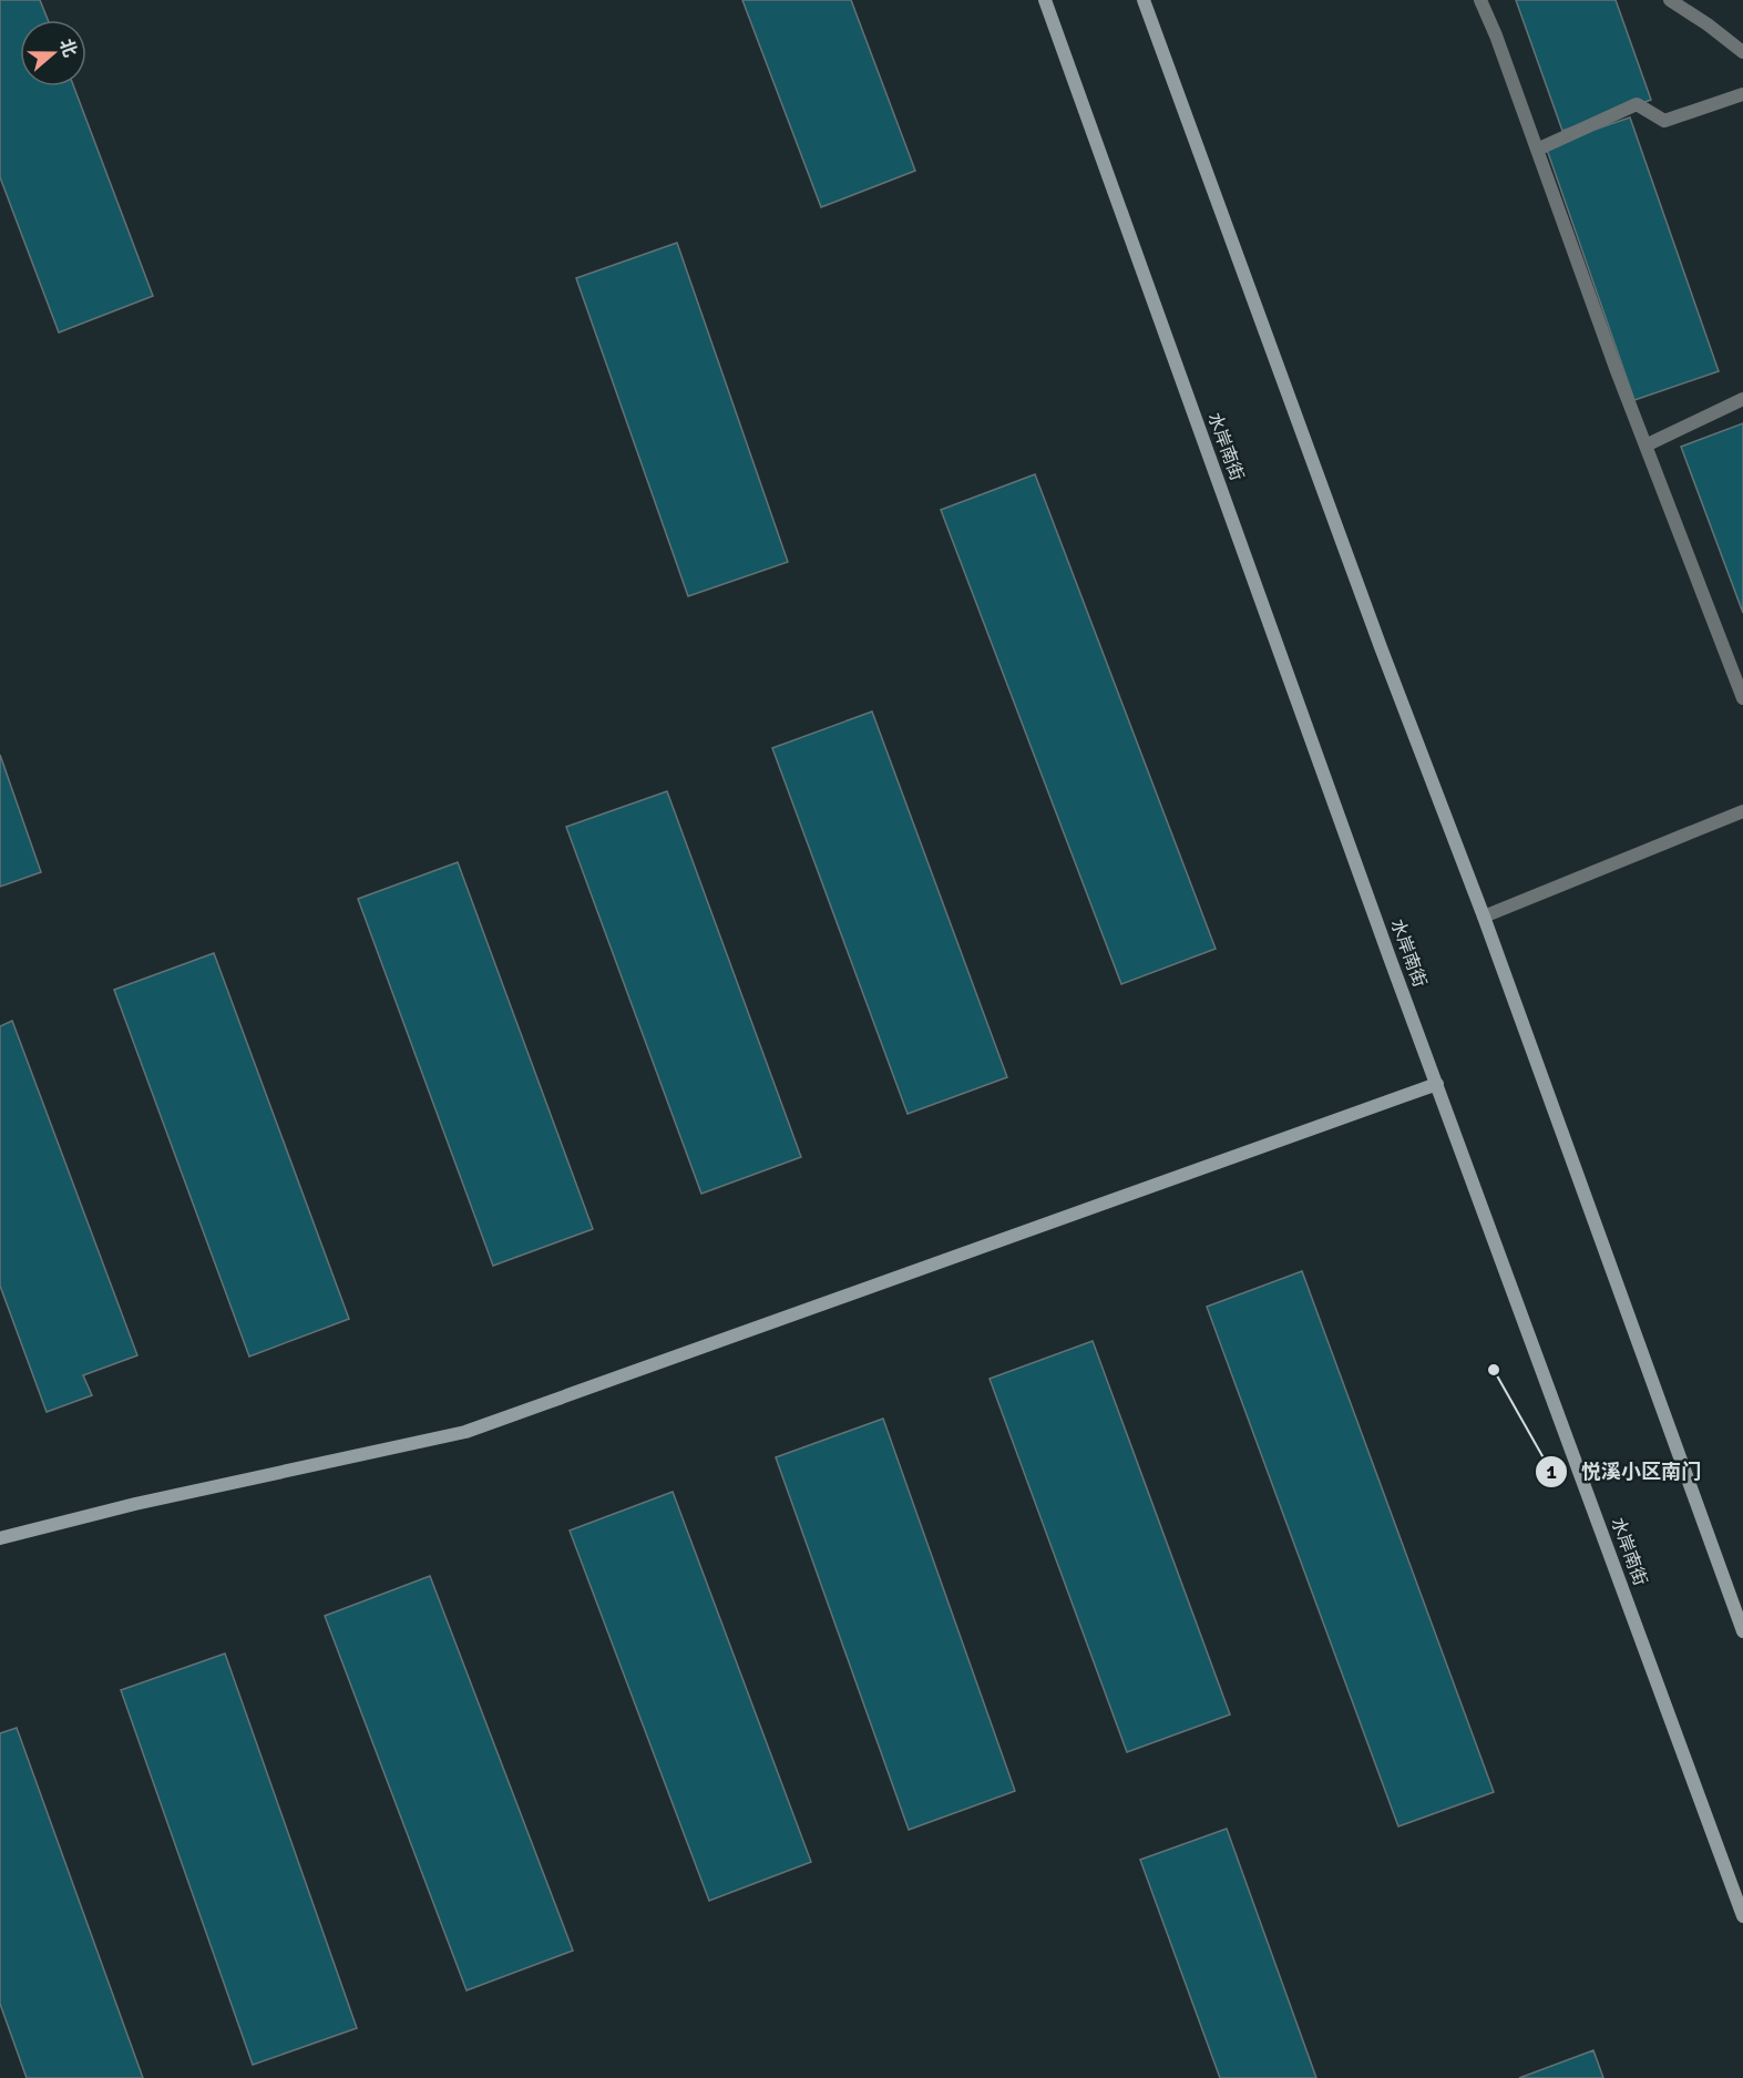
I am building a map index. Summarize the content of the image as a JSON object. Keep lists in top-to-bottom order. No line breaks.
{"streets":{"street":["水岸南街"]},"places":["悦溪小区南门"],"north":"right"}
